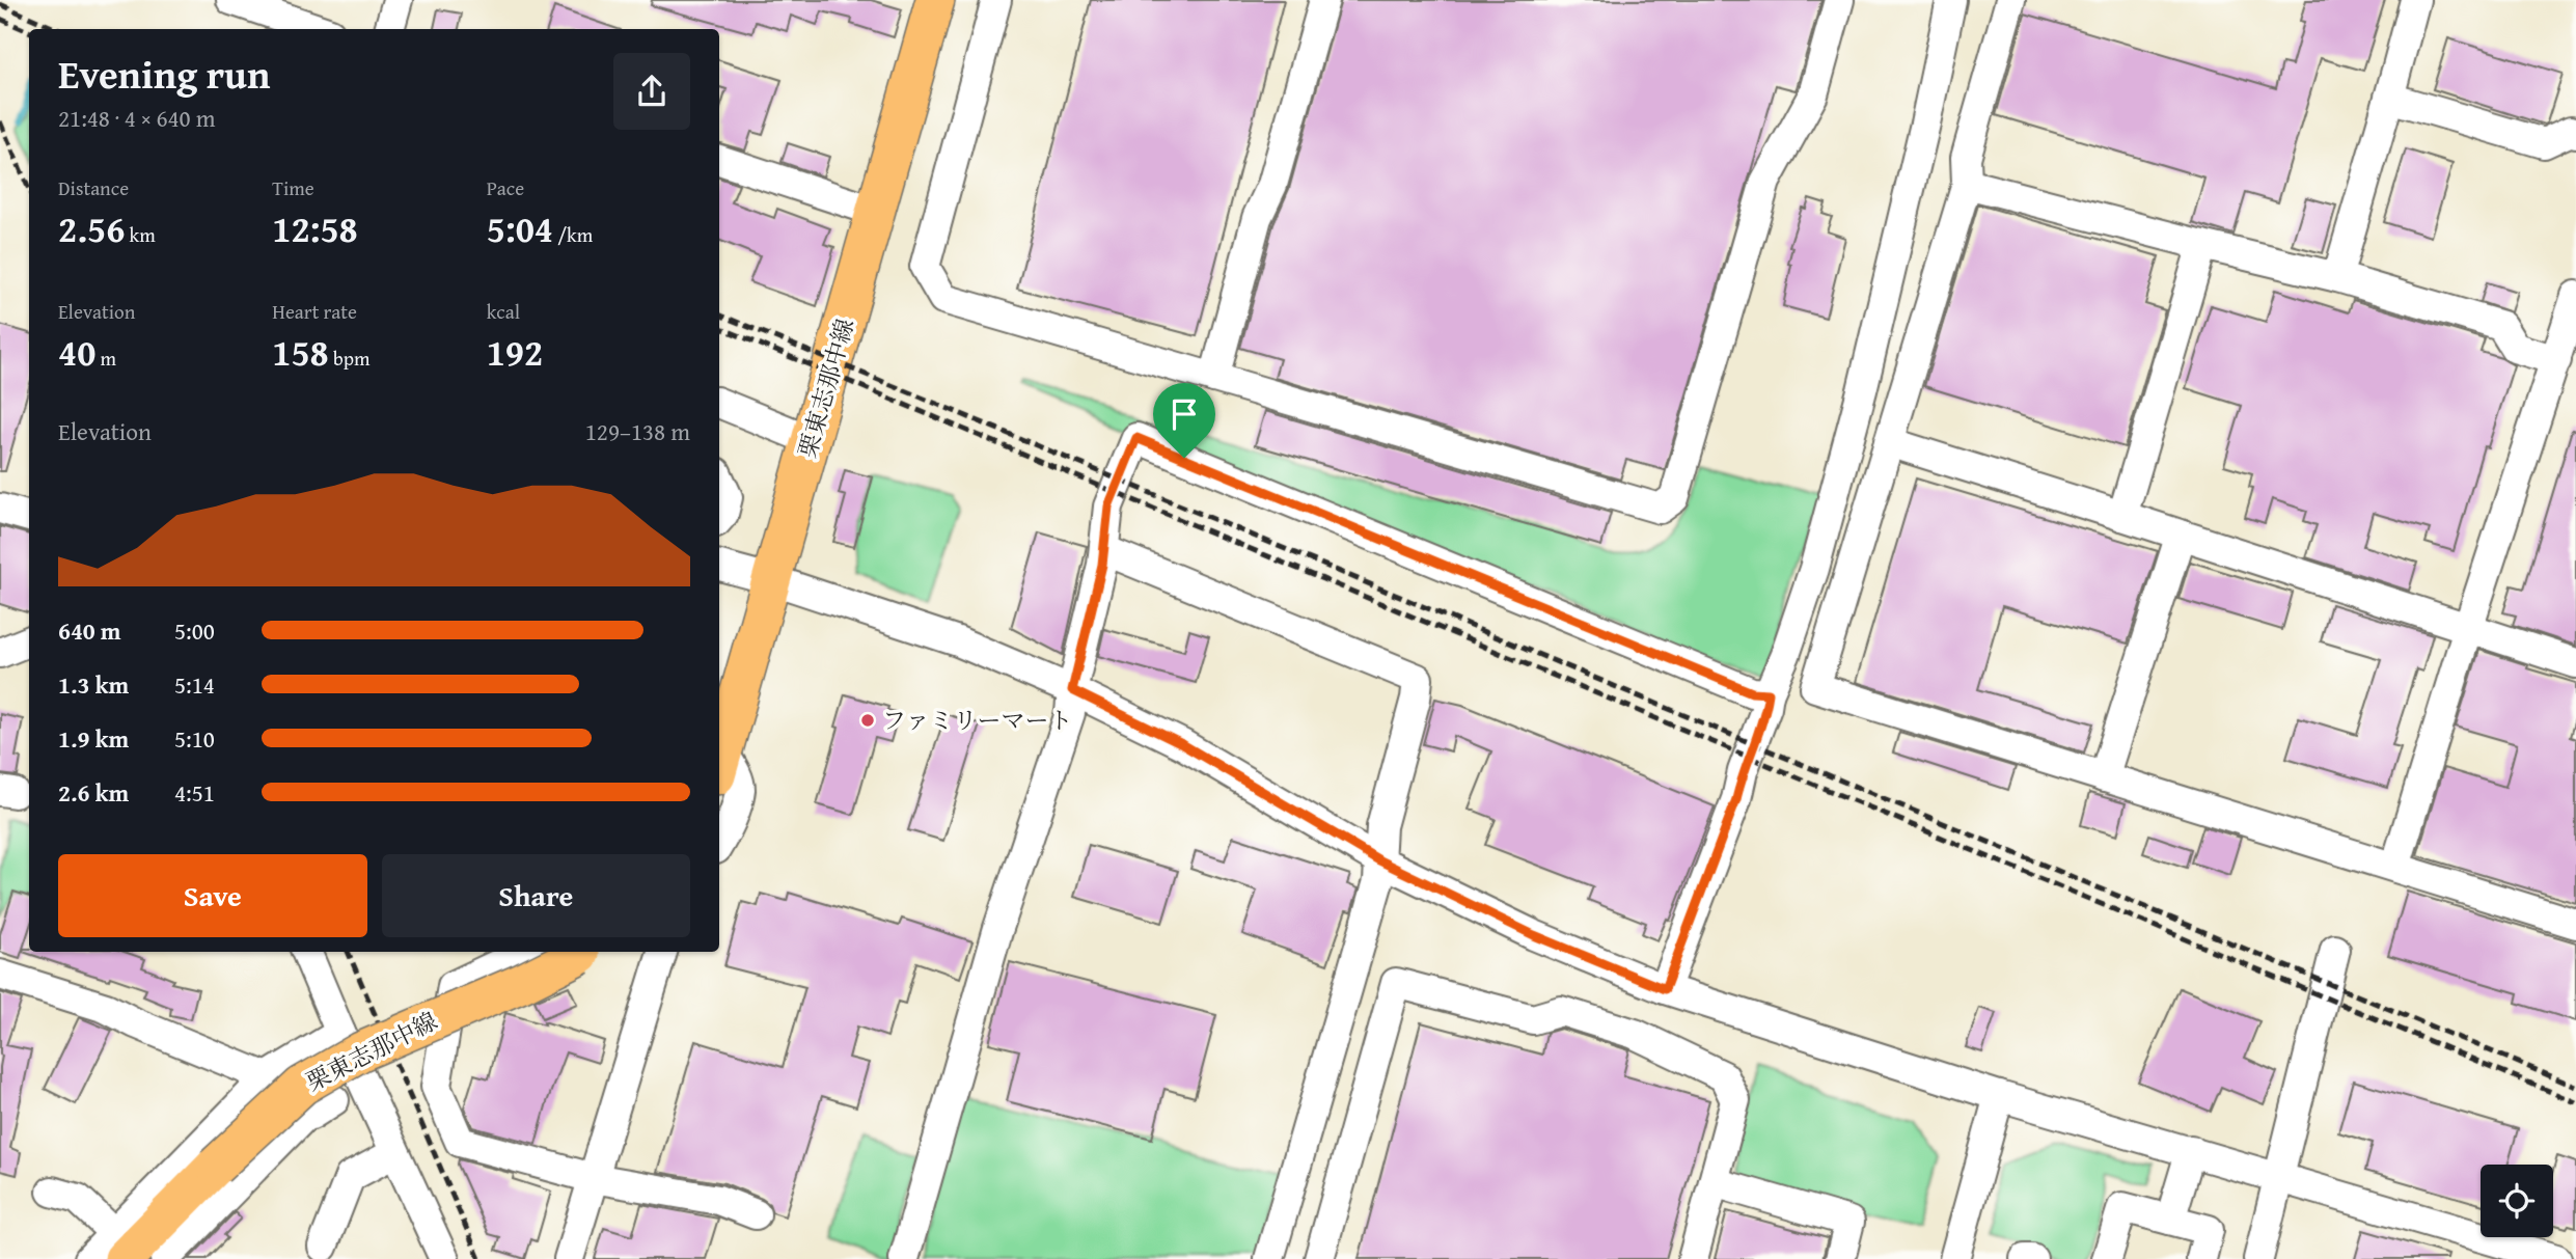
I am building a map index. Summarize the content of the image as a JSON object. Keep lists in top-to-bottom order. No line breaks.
{"streets":{"main road":["栗東志那中線"]},"places":["ファミリーマート"],"page":{"heading":["Evening run","21:48 · 4 × 640 m"],"stats":[["Distance","2.56 km"],["Time","12:58"],["Pace","5:04 /km"],["Elevation","40 m"],["Heart rate","158 bpm"],["kcal","192"]],"chart":["Elevation","129–138 m"],"list":[{"name":"640 m","note":"5:00"},{"name":"1.3 km","note":"5:14"},{"name":"1.9 km","note":"5:10"},{"name":"2.6 km","note":"4:51"}],"buttons":["Save","Share"]}}
